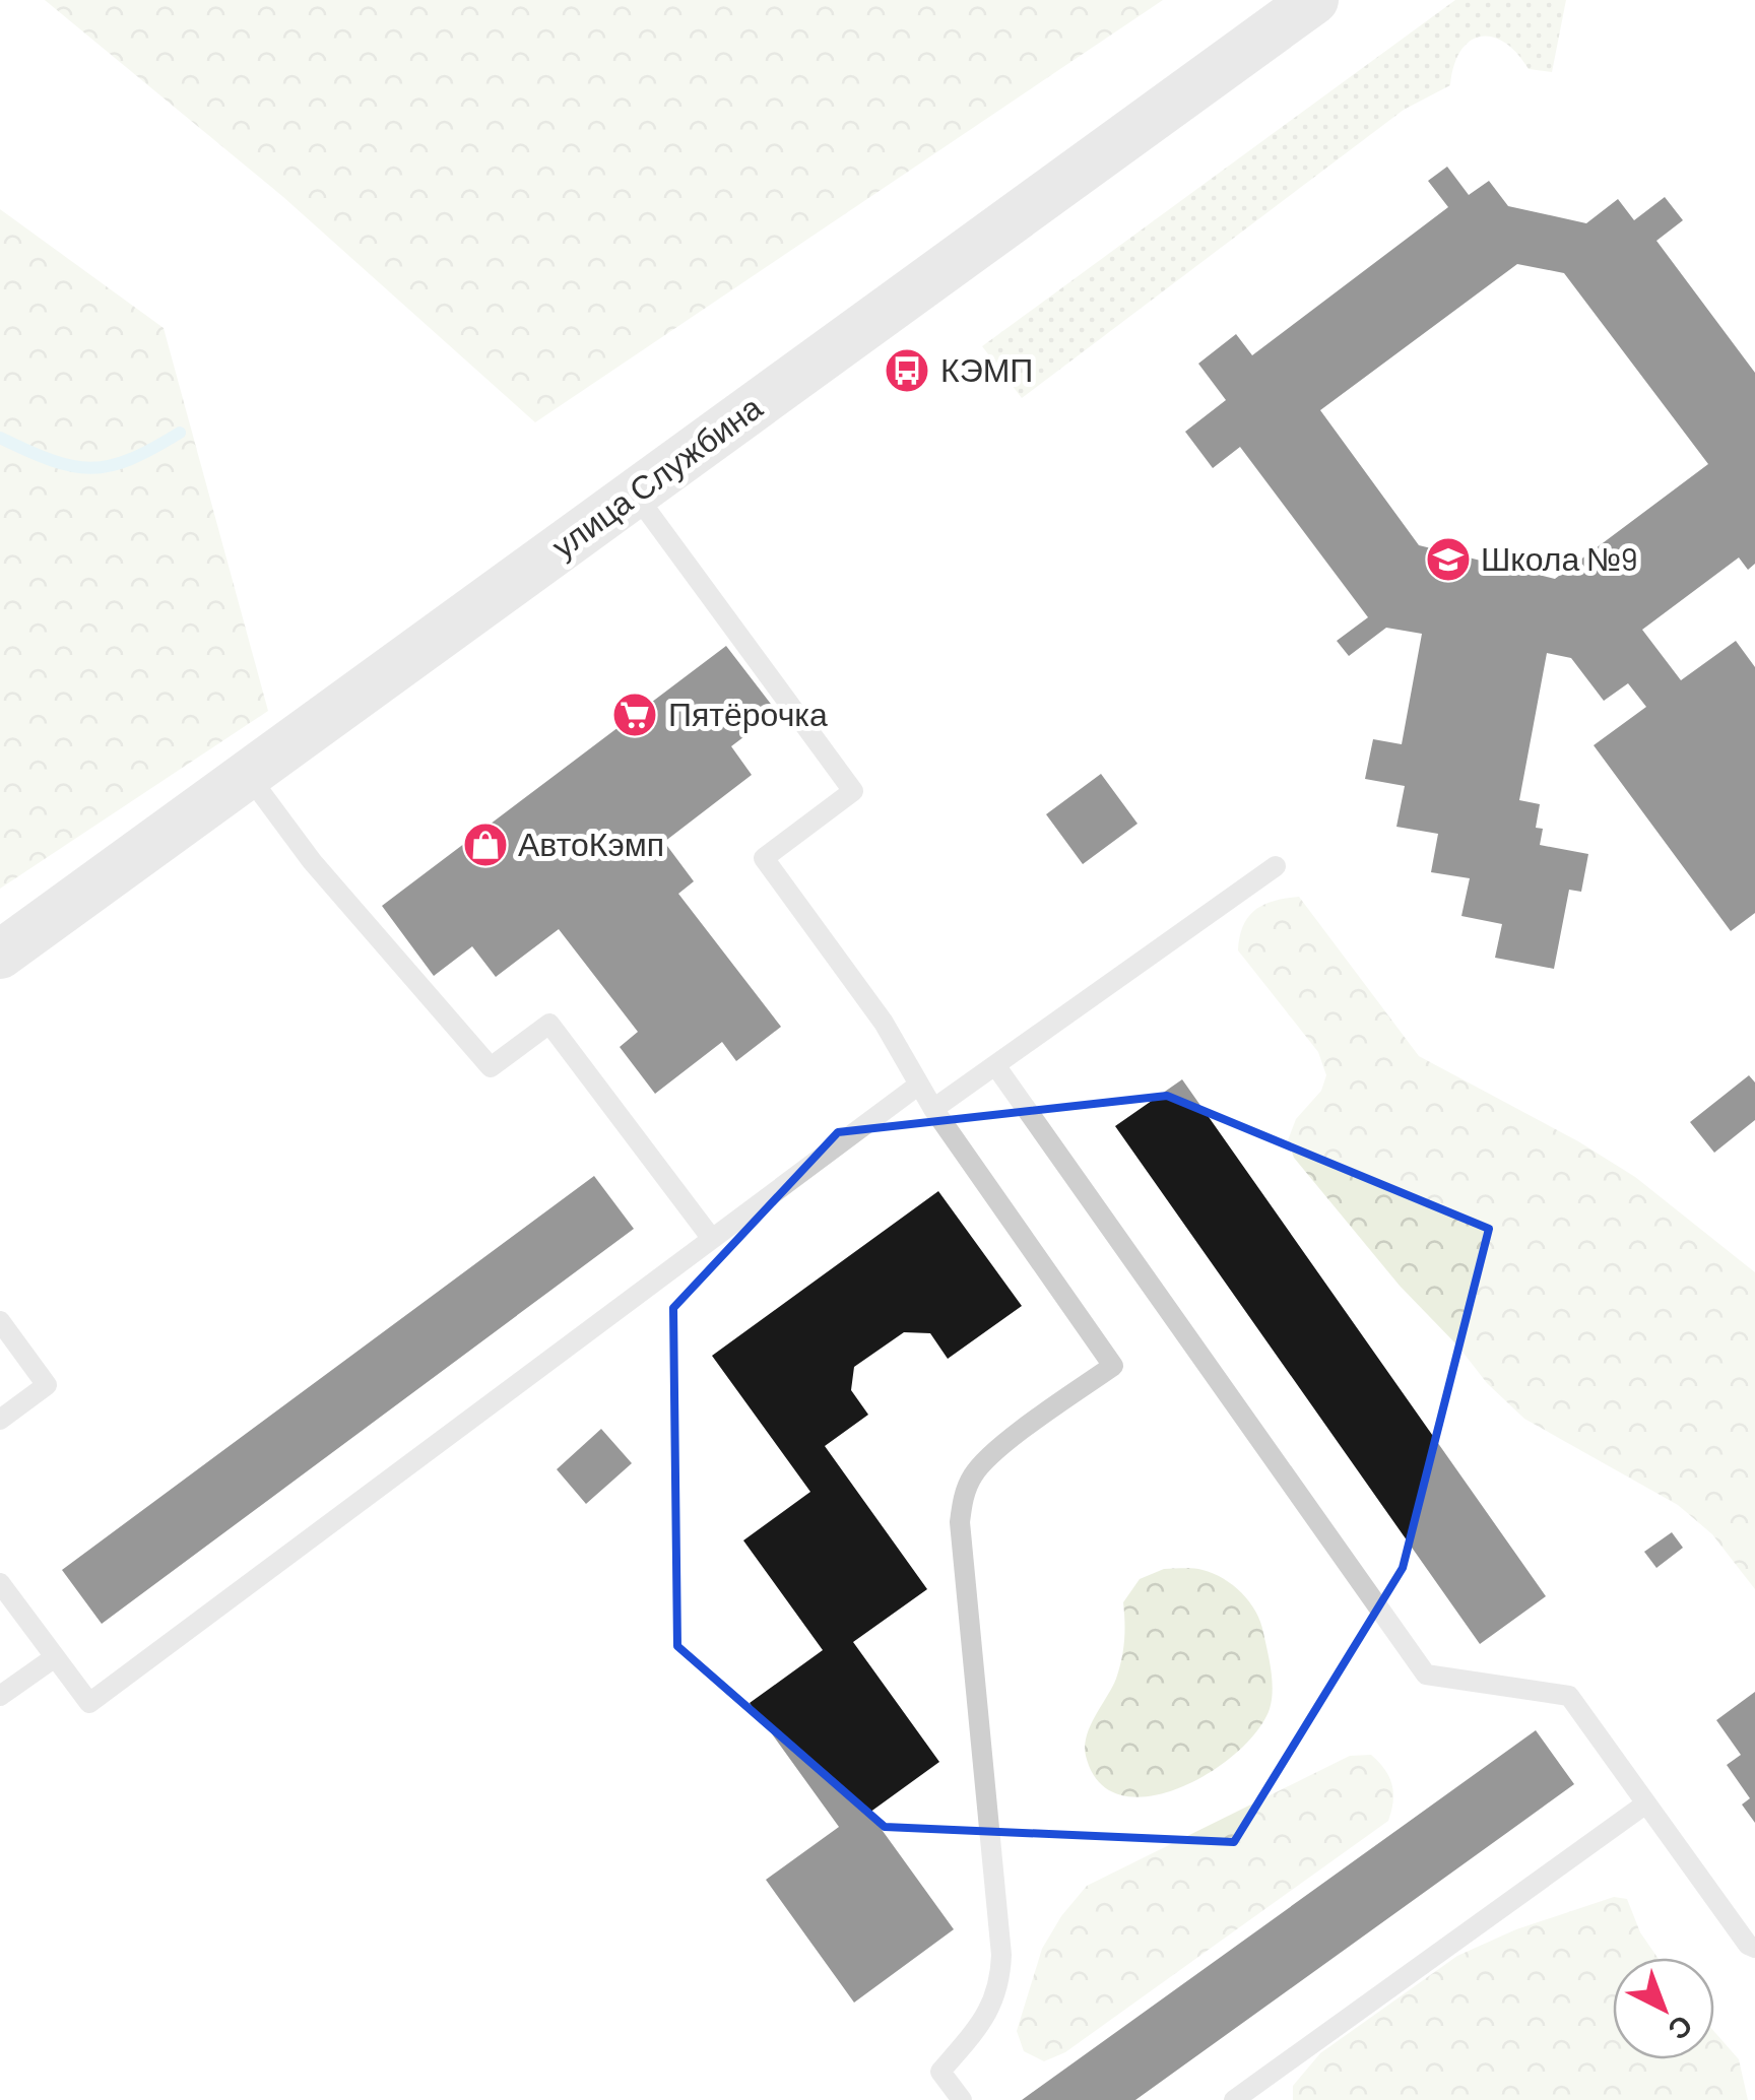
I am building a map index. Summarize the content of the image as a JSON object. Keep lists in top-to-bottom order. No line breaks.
{"streets":{"street":["улица Службина"]},"places":{"bus stop":["КЭМП"],"school or university":["Школа №9"],"supermarket":["Пятёрочка"],"shop":["АвтоКэмп"]},"north":"bottom right"}
